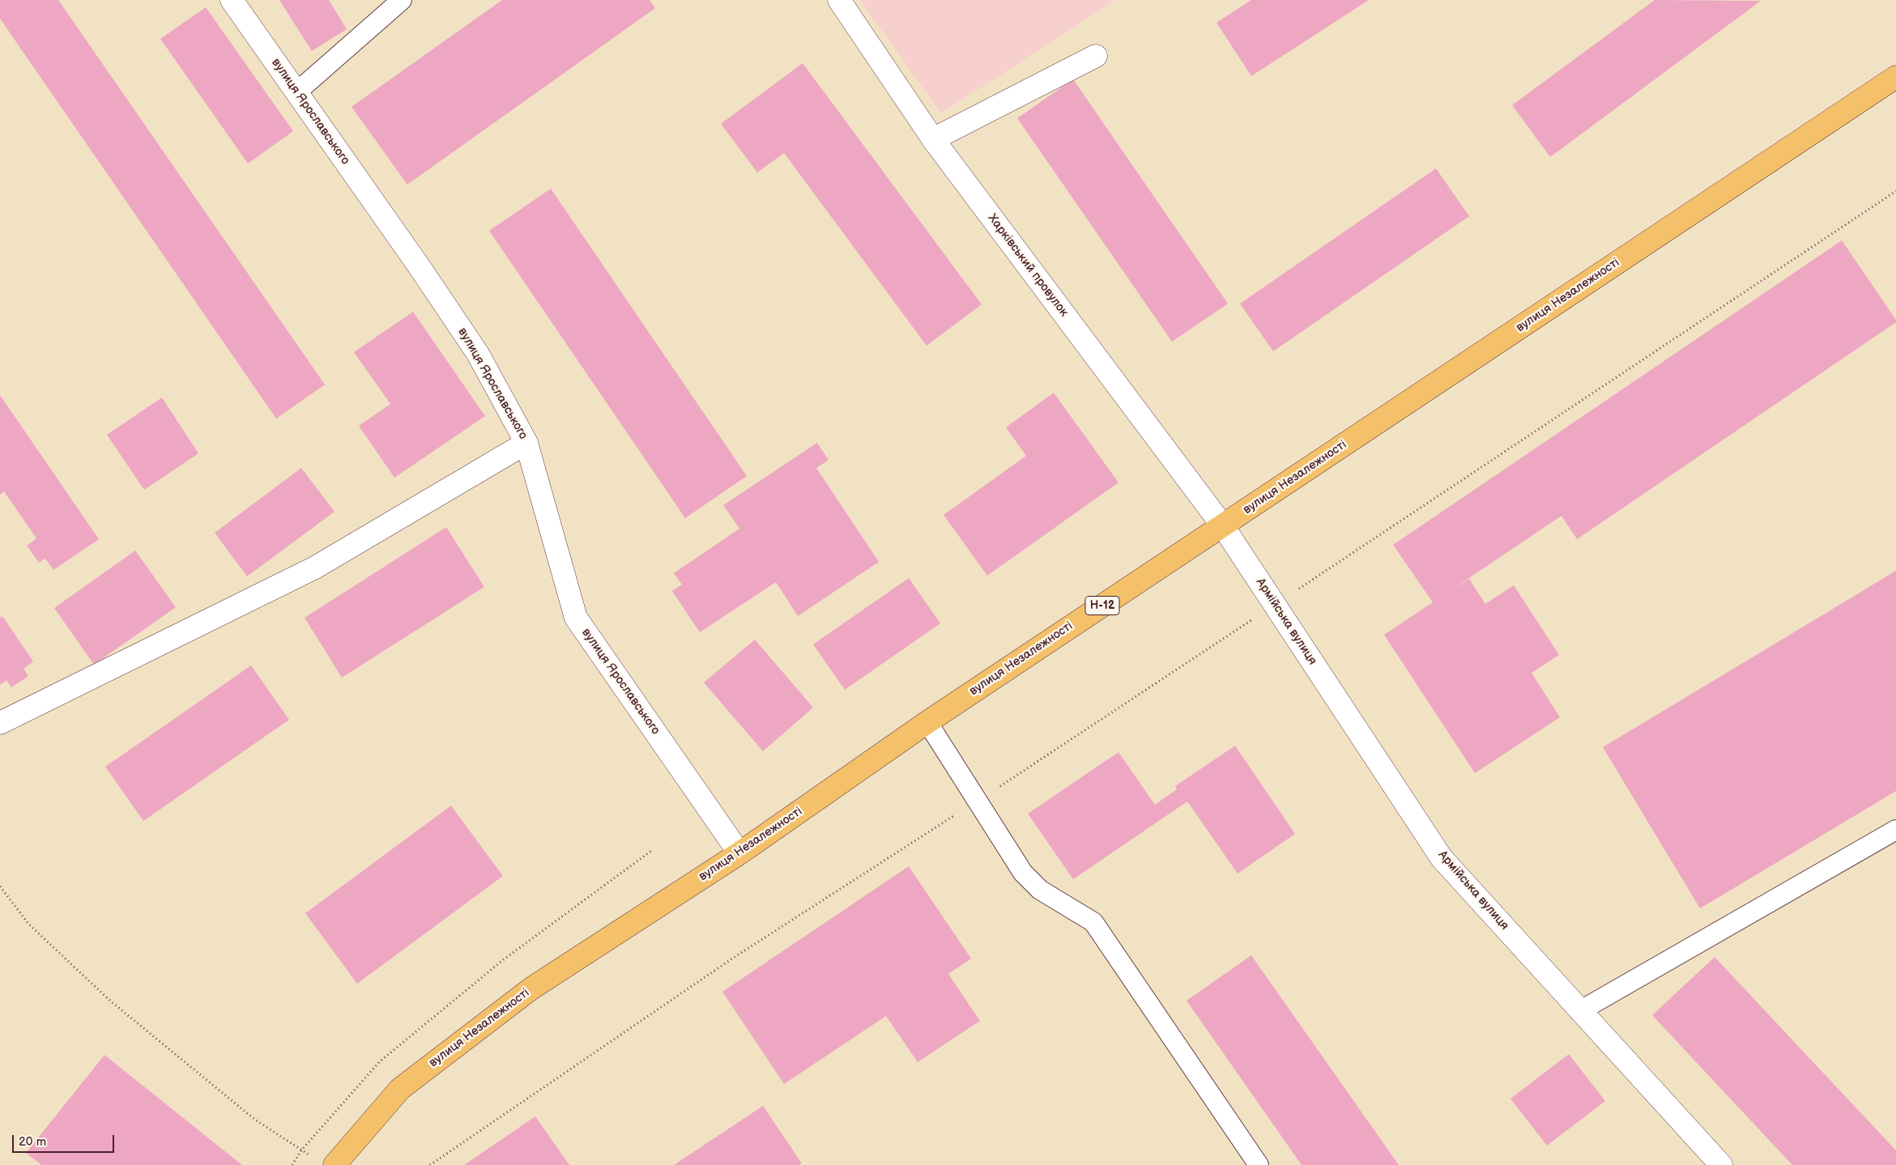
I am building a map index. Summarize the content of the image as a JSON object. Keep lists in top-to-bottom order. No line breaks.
{"streets":{"main road":["вулиця Незалежності","Н-12"],"street":["вулиця Ярославського","Харківський провулок","Армійська вулиця"]},"crossings":[["вулиця Ярославського","вулиця Незалежності"],["Харківський провулок","вулиця Незалежності"],["Харківський провулок","Армійська вулиця"],["вулиця Незалежності","Армійська вулиця"]],"scale_bar":"20 m"}
